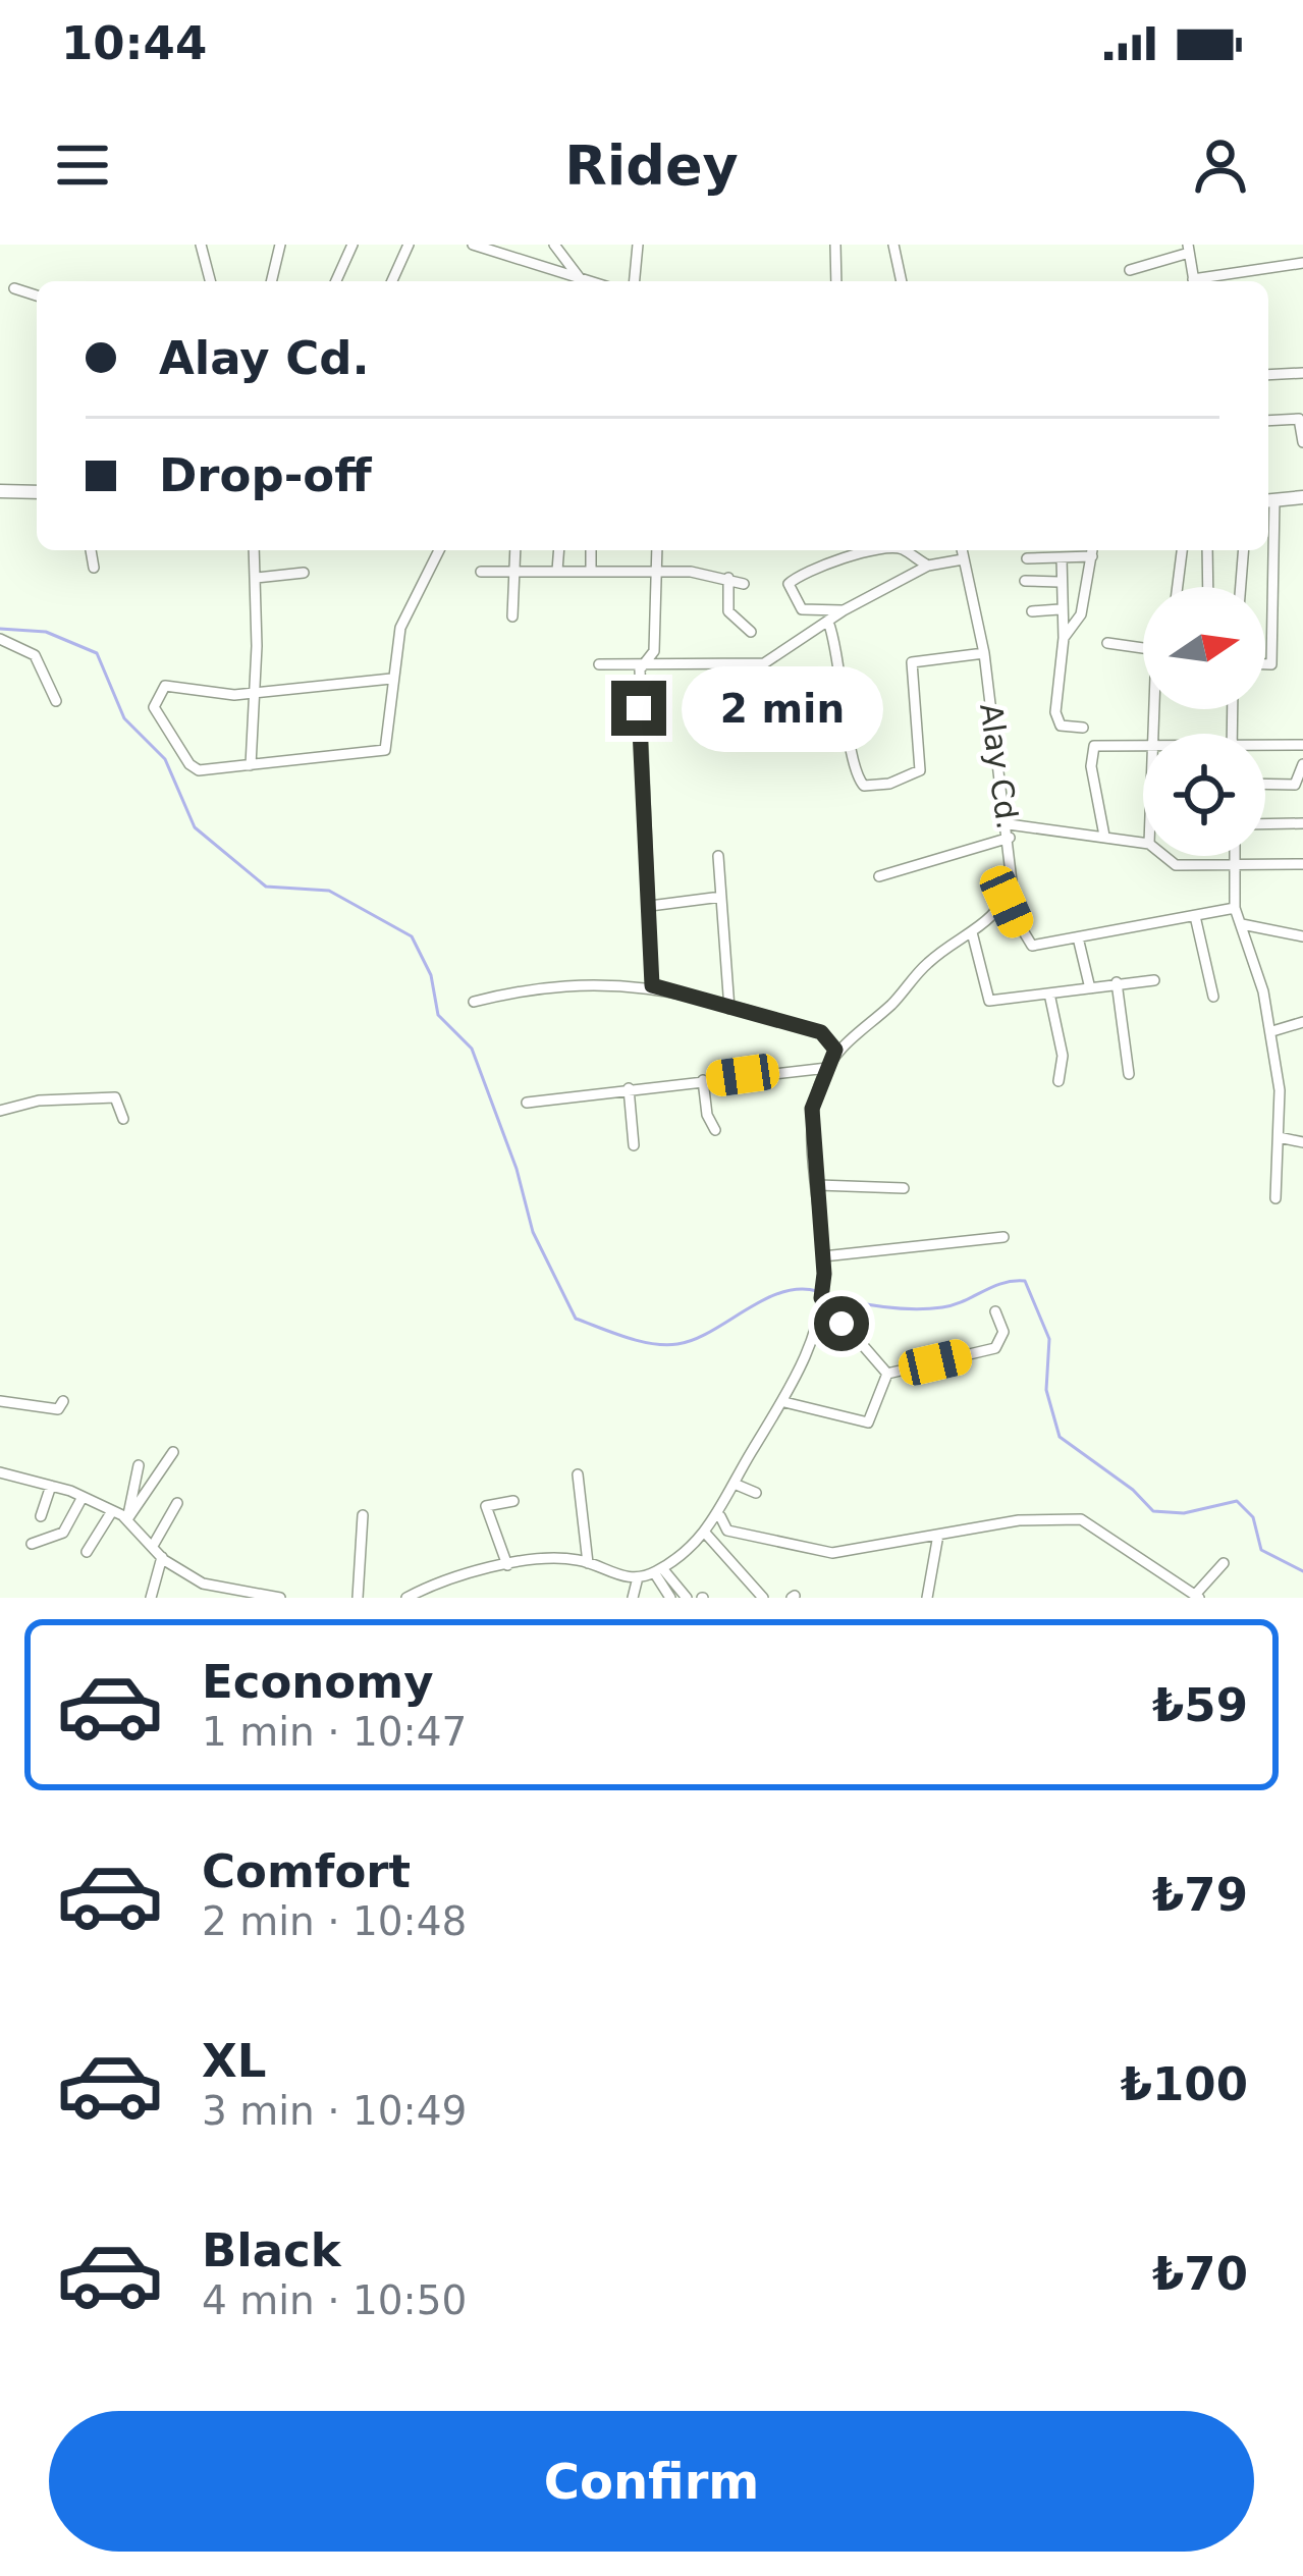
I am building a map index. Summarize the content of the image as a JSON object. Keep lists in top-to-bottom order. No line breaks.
{"streets":{"street":["Alay Cd."]},"north":"right","page":{"status":"10:44","header":"Ridey","banner":["Alay Cd.","Drop-off"],"bubble":"2 min","list":[{"name":"Economy","note":"1 min · 10:47","value":"₺59"},{"name":"Comfort","note":"2 min · 10:48","value":"₺79"},{"name":"XL","note":"3 min · 10:49","value":"₺100"},{"name":"Black","note":"4 min · 10:50","value":"₺70"}],"buttons":"Confirm"}}
